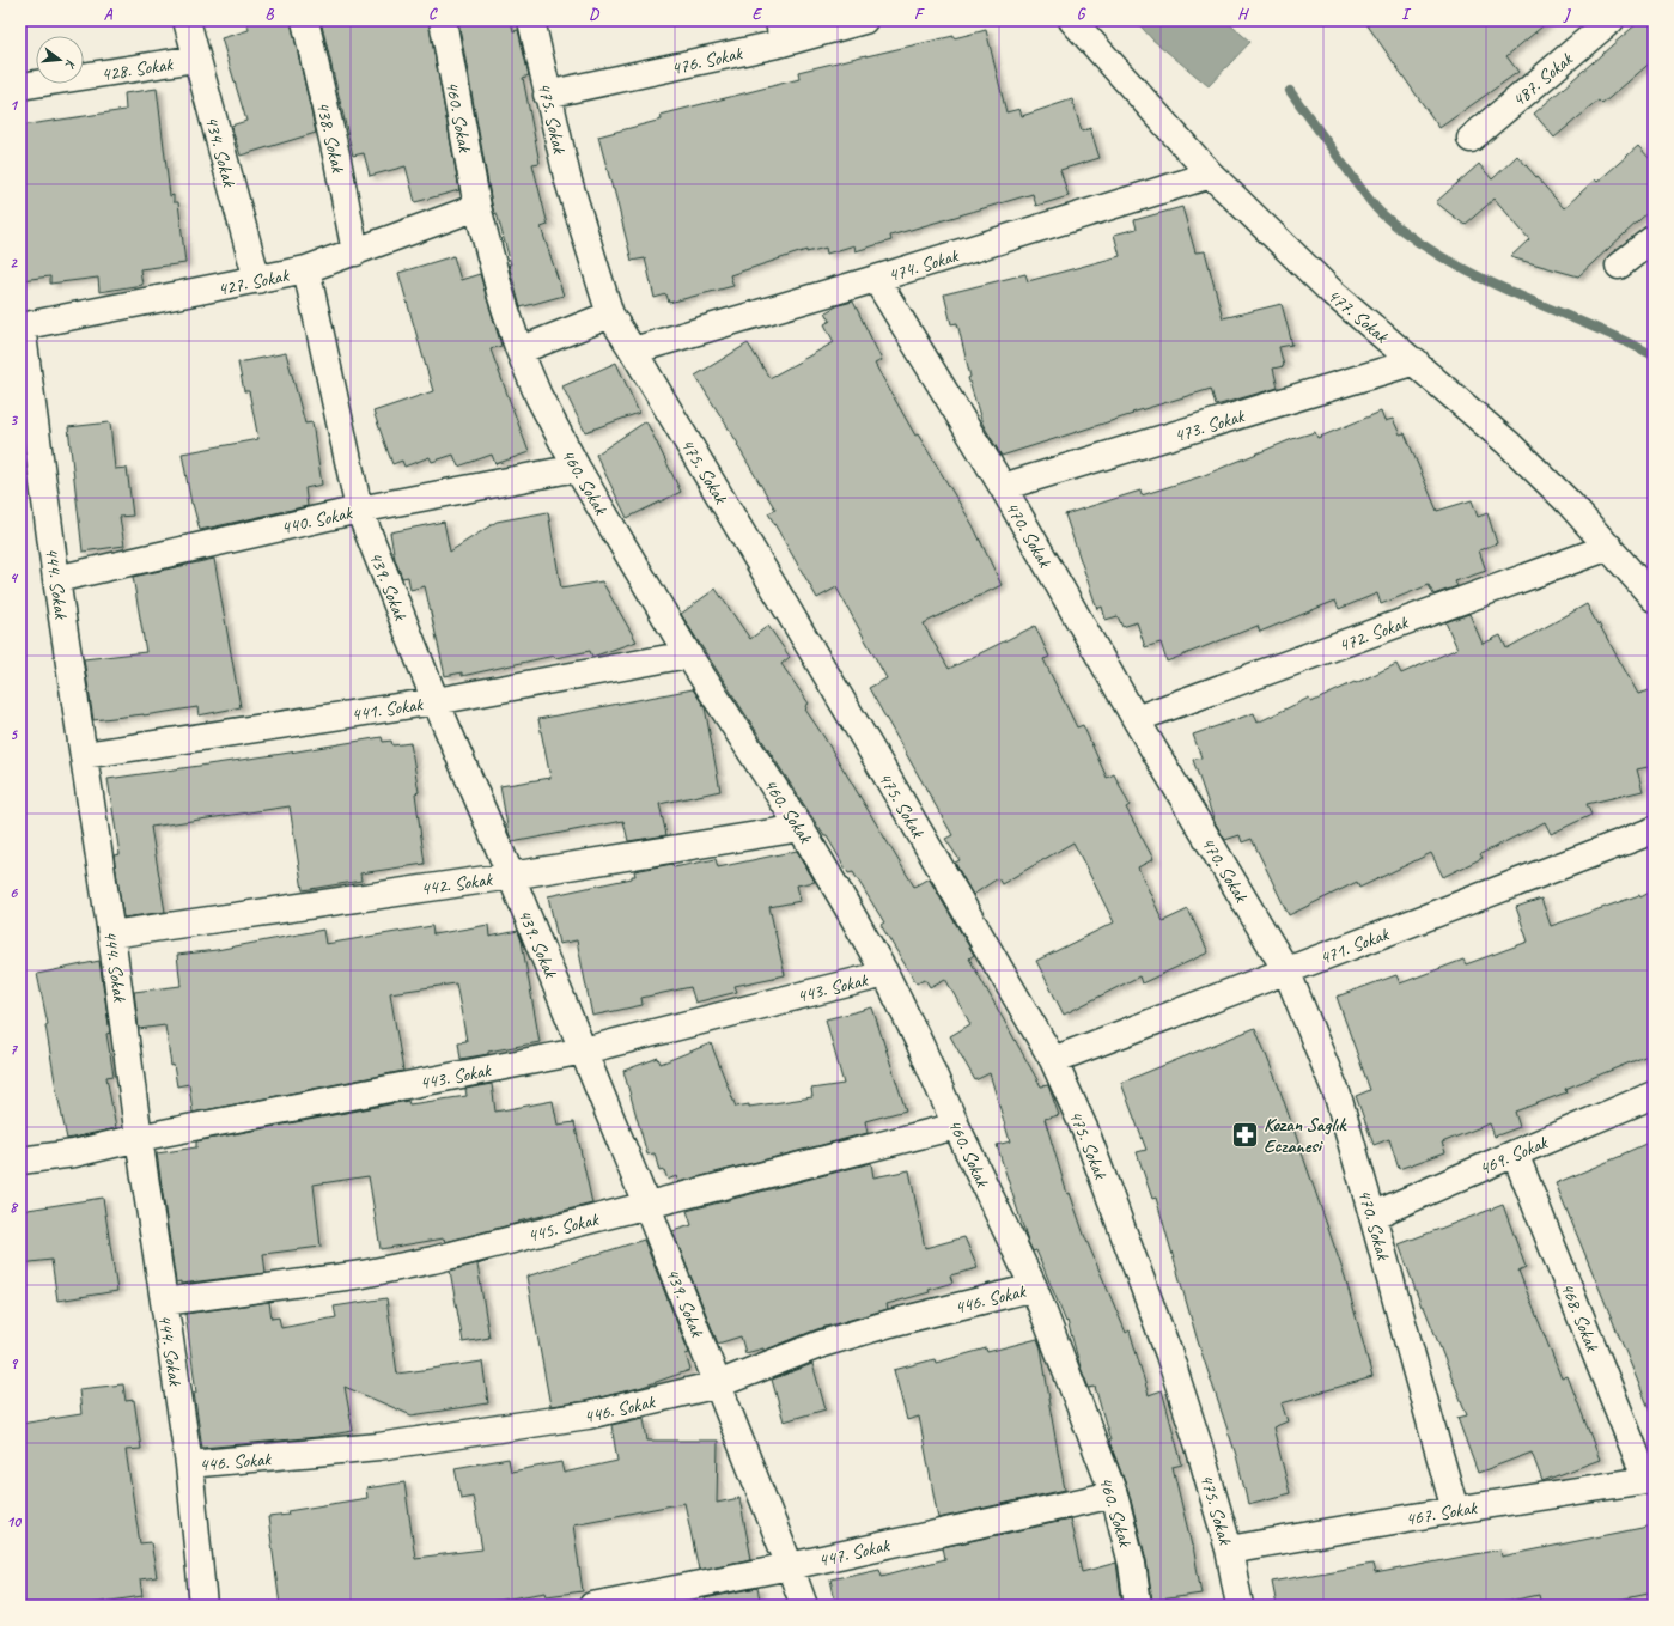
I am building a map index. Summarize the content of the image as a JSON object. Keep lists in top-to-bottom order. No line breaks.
{"streets":{"street":["476. Sokak","428. Sokak","487. Sokak","460. Sokak","475. Sokak","438. Sokak","434. Sokak","474. Sokak","427. Sokak","477. Sokak","473. Sokak","440. Sokak","470. Sokak","444. Sokak","439. Sokak","472. Sokak","441. Sokak","442. Sokak","471. Sokak","443. Sokak","469. Sokak","445. Sokak","446. Sokak","468. Sokak","467. Sokak","447. Sokak"]},"crossings":[["476. Sokak","475. Sokak"],["428. Sokak","434. Sokak"],["460. Sokak","427. Sokak"],["460. Sokak","440. Sokak"],["460. Sokak","441. Sokak"],["460. Sokak","442. Sokak"],["460. Sokak","443. Sokak"],["460. Sokak","445. Sokak"],["460. Sokak","446. Sokak"],["460. Sokak","447. Sokak"],["475. Sokak","474. Sokak"],["475. Sokak","471. Sokak"],["475. Sokak","467. Sokak"],["438. Sokak","427. Sokak"],["434. Sokak","427. Sokak"],["474. Sokak","477. Sokak"],["474. Sokak","470. Sokak"],["427. Sokak","444. Sokak"],["427. Sokak","439. Sokak"],["477. Sokak","473. Sokak"],["477. Sokak","472. Sokak"],["473. Sokak","470. Sokak"],["440. Sokak","444. Sokak"],["440. Sokak","439. Sokak"],["470. Sokak","472. Sokak"],["470. Sokak","471. Sokak"],["470. Sokak","469. Sokak"],["470. Sokak","467. Sokak"],["444. Sokak","441. Sokak"],["444. Sokak","442. Sokak"],["444. Sokak","443. Sokak"],["444. Sokak","445. Sokak"],["444. Sokak","446. Sokak"],["439. Sokak","441. Sokak"],["439. Sokak","442. Sokak"],["439. Sokak","443. Sokak"],["439. Sokak","445. Sokak"],["439. Sokak","446. Sokak"],["439. Sokak","447. Sokak"],["469. Sokak","468. Sokak"],["468. Sokak","467. Sokak"]],"places":{"pharmacy":["Kozan Saglık Eczanesi"]},"north":"right","grid":{"columns":["A","B","C","D","E","F","G","H","I","J"],"rows":["1","2","3","4","5","6","7","8","9","10"]}}
